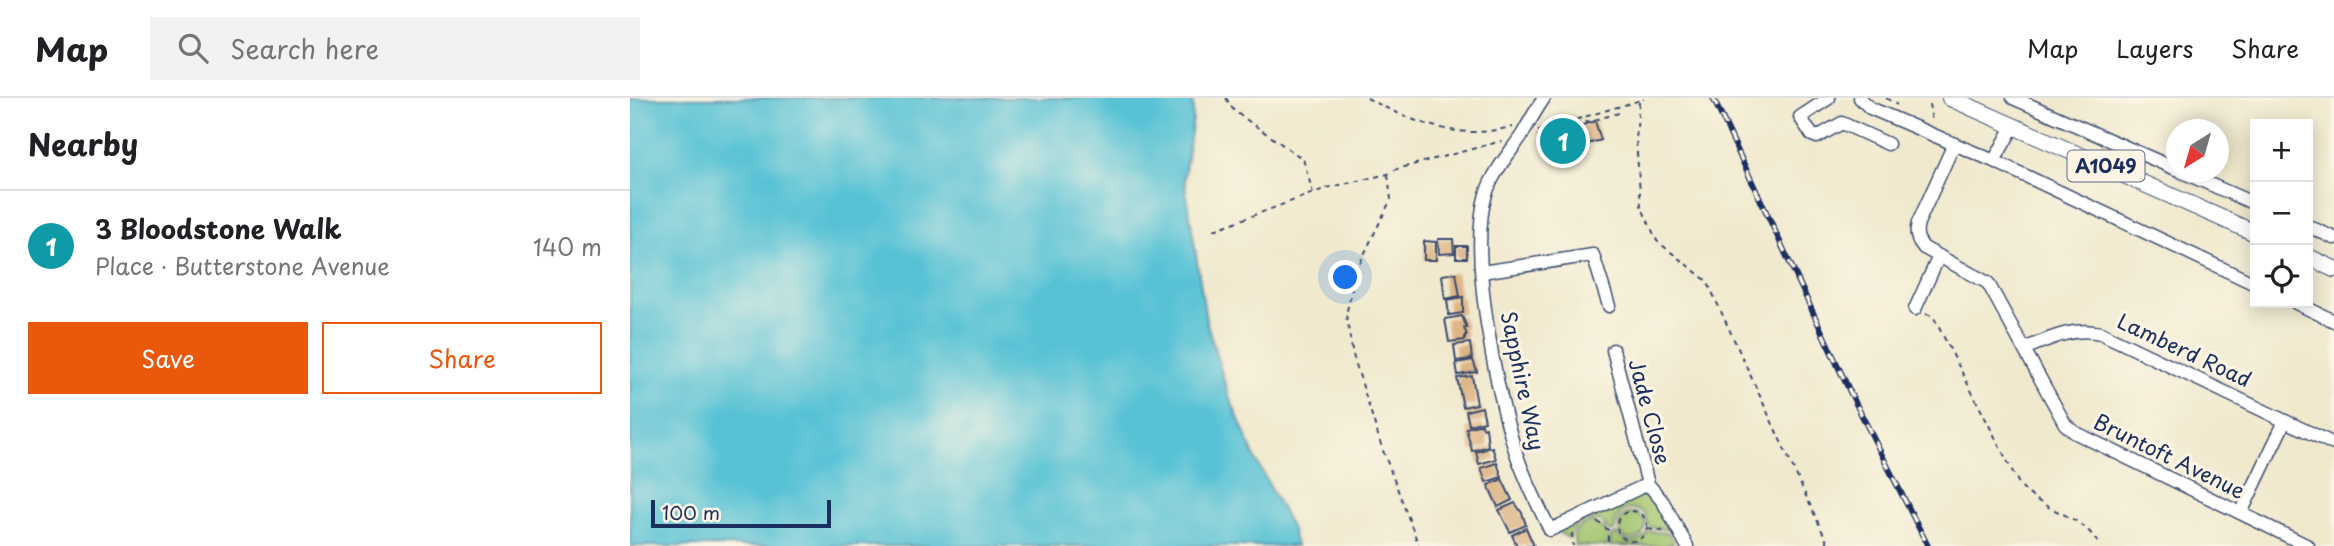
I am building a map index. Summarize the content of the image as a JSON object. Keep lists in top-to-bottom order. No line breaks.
{"streets":{"main road":["A1049"],"street":["Lamberd Road","Sapphire Way","Jade Close","Bruntoft Avenue"]},"crossings":[["Lamberd Road","Bruntoft Avenue"],["Sapphire Way","Jade Close"]],"scale_bar":"100 m","north":"bottom left","page":{"header":"Map","search":"Search here","nav":["Map","Layers","Share"],"heading":"Nearby","pins":"1","map_buttons":["+","−"],"list":[{"mark":"1","name":"3 Bloodstone Walk","note":"Place · Butterstone Avenue","value":"140 m"}],"buttons":["Save","Share"],"scale":"100 m"}}
